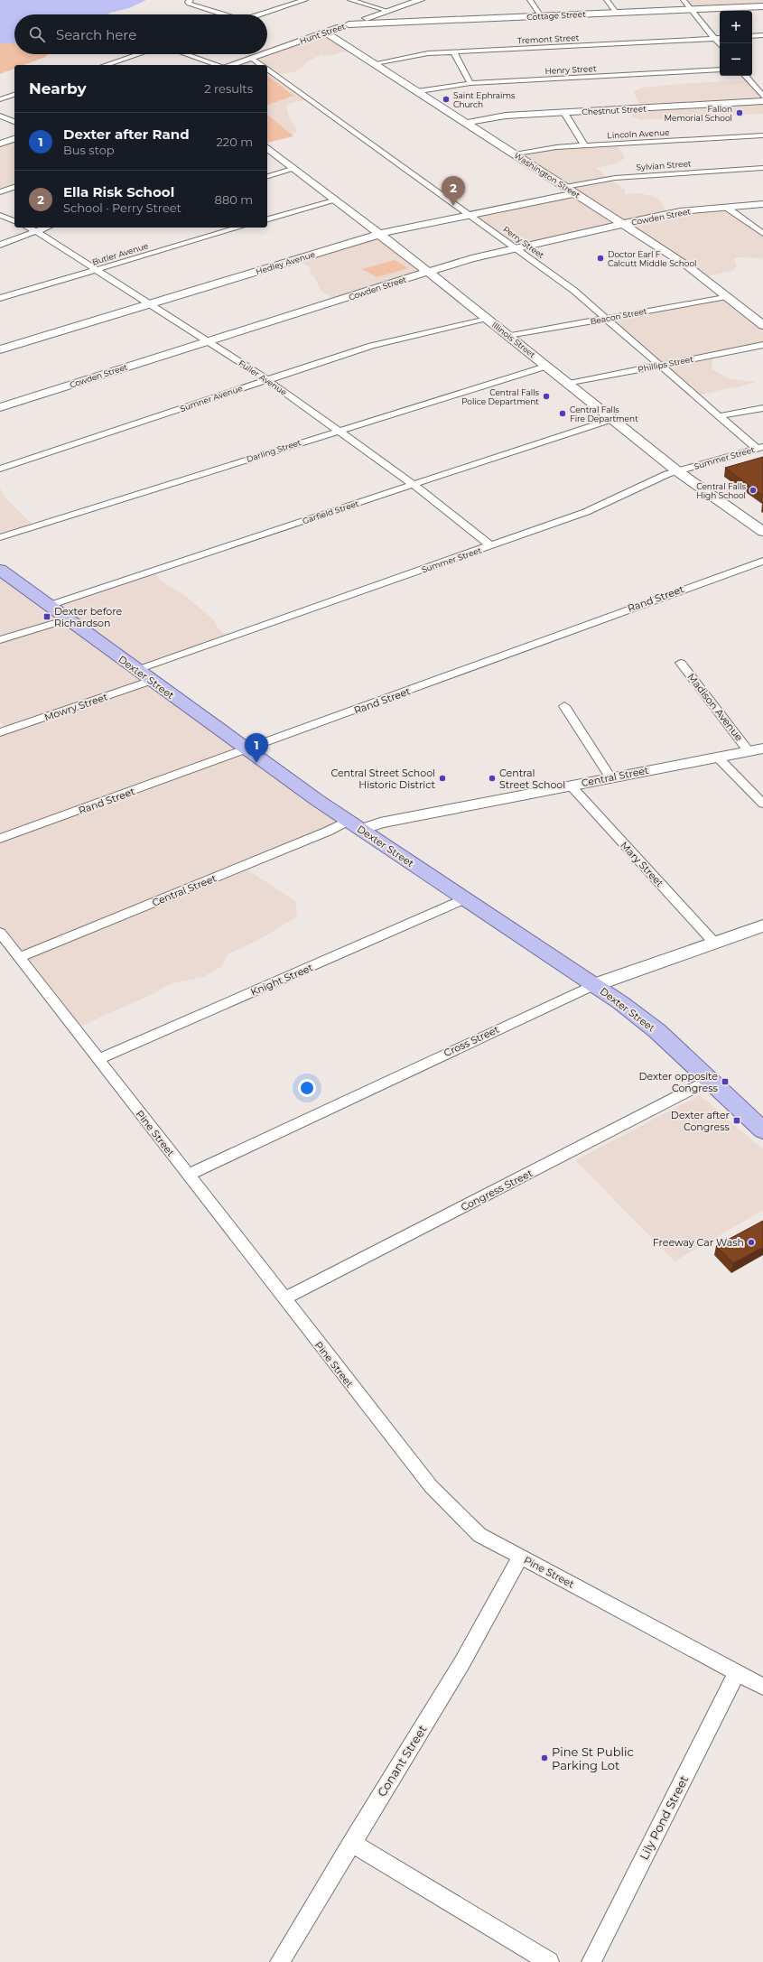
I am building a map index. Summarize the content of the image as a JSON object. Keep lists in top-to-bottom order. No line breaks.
{"streets":{"main road":["Dexter Street"],"street":["Cottage Street","Hunt Street","Tremont Street","Henry Street","Chestnut Street","Lincoln Avenue","Sylvian Street","Washington Street","Cowden Street","Perry Street","Butler Avenue","Hedley Avenue","Beacon Street","Illinois Street","Phillips Street","Fuller Avenue","Sumner Avenue","Darling Street","Summer Street","Garfield Street","Rand Street","Mowry Street","Madison Avenue","Central Street","Mary Street","Knight Street","Cross Street","Pine Street","Congress Street","Conant Street","Lily Pond Street"]},"crossings":[["Cottage Street","Hunt Street"],["Hunt Street","Washington Street"],["Hunt Street","Perry Street"],["Tremont Street","Washington Street"],["Henry Street","Washington Street"],["Chestnut Street","Washington Street"],["Lincoln Avenue","Washington Street"],["Sylvian Street","Washington Street"],["Washington Street","Cowden Street"],["Washington Street","Hedley Avenue"],["Washington Street","Beacon Street"],["Cowden Street","Perry Street"],["Cowden Street","Illinois Street"],["Cowden Street","Fuller Avenue"],["Perry Street","Hedley Avenue"],["Perry Street","Beacon Street"],["Perry Street","Phillips Street"],["Perry Street","Summer Street"],["Butler Avenue","Fuller Avenue"],["Hedley Avenue","Illinois Street"],["Hedley Avenue","Fuller Avenue"],["Beacon Street","Illinois Street"],["Illinois Street","Phillips Street"],["Illinois Street","Sumner Avenue"],["Illinois Street","Darling Street"],["Illinois Street","Summer Street"],["Illinois Street","Garfield Street"],["Fuller Avenue","Sumner Avenue"],["Fuller Avenue","Darling Street"],["Fuller Avenue","Summer Street"],["Fuller Avenue","Garfield Street"],["Summer Street","Dexter Street"],["Summer Street","Mowry Street"],["Garfield Street","Dexter Street"],["Rand Street","Dexter Street"],["Dexter Street","Mowry Street"],["Dexter Street","Central Street"],["Dexter Street","Knight Street"],["Dexter Street","Cross Street"],["Dexter Street","Congress Street"],["Madison Avenue","Central Street"],["Central Street","Mary Street"],["Central Street","Pine Street"],["Mary Street","Cross Street"],["Knight Street","Pine Street"],["Cross Street","Pine Street"],["Pine Street","Congress Street"],["Pine Street","Conant Street"],["Pine Street","Lily Pond Street"]],"places":{"other":["Saint Ephraims Church","Fallon Memorial School","Doctor Earl F Calcutt Middle School","Central Falls Police Department","Central Falls Fire Department","Central Falls High School","Central Street School Historic District","Central Street School","Freeway Car Wash","Pine St Public Parking Lot"],"transit":["Dexter before Richardson","Dexter opposite Congress","Dexter after Congress"]},"page":{"map_buttons":["+","−"],"search":"Search here","heading":["Nearby","2 results"],"list":[{"mark":"1","name":"Dexter after Rand","note":"Bus stop","value":"220 m"},{"mark":"2","name":"Ella Risk School","note":"School · Perry Street","value":"880 m"}],"pins":["2","1"]}}
